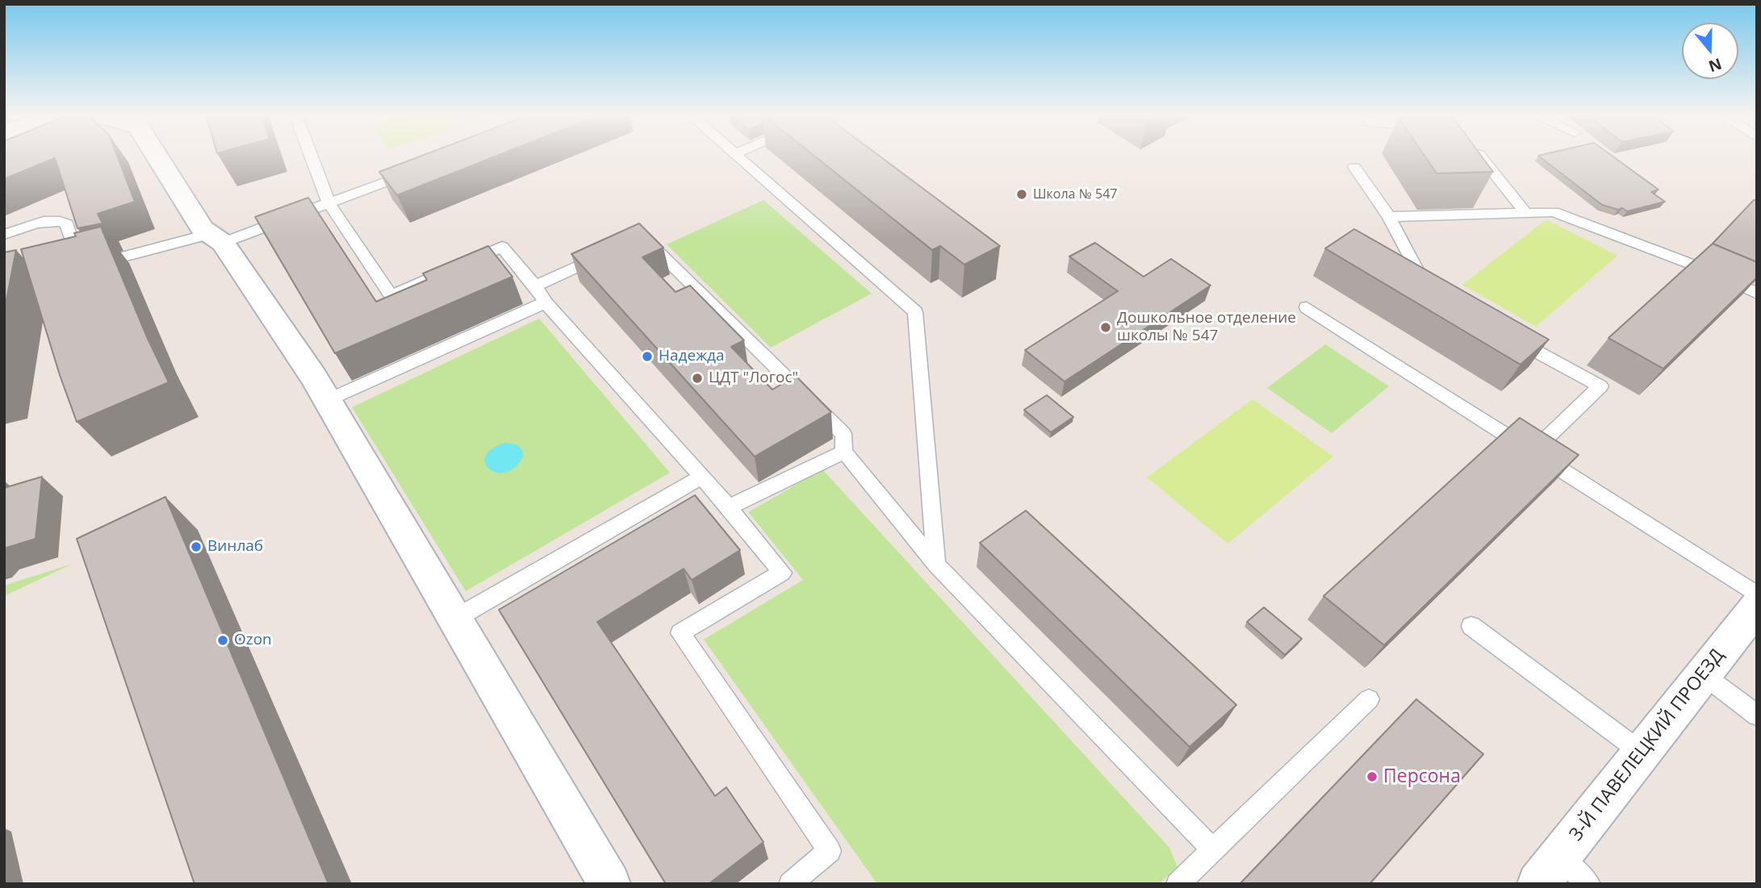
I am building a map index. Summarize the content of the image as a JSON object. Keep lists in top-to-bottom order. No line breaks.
{"streets":{"street":["3-Й ПАВЕЛЕЦКИЙ ПРОЕЗД"]},"places":["Школа № 547","Дошкольное отделение школы № 547","Надежда","ЦДТ \"Логос\"","Винлаб","Ozon","Персона"],"north":"bottom"}
